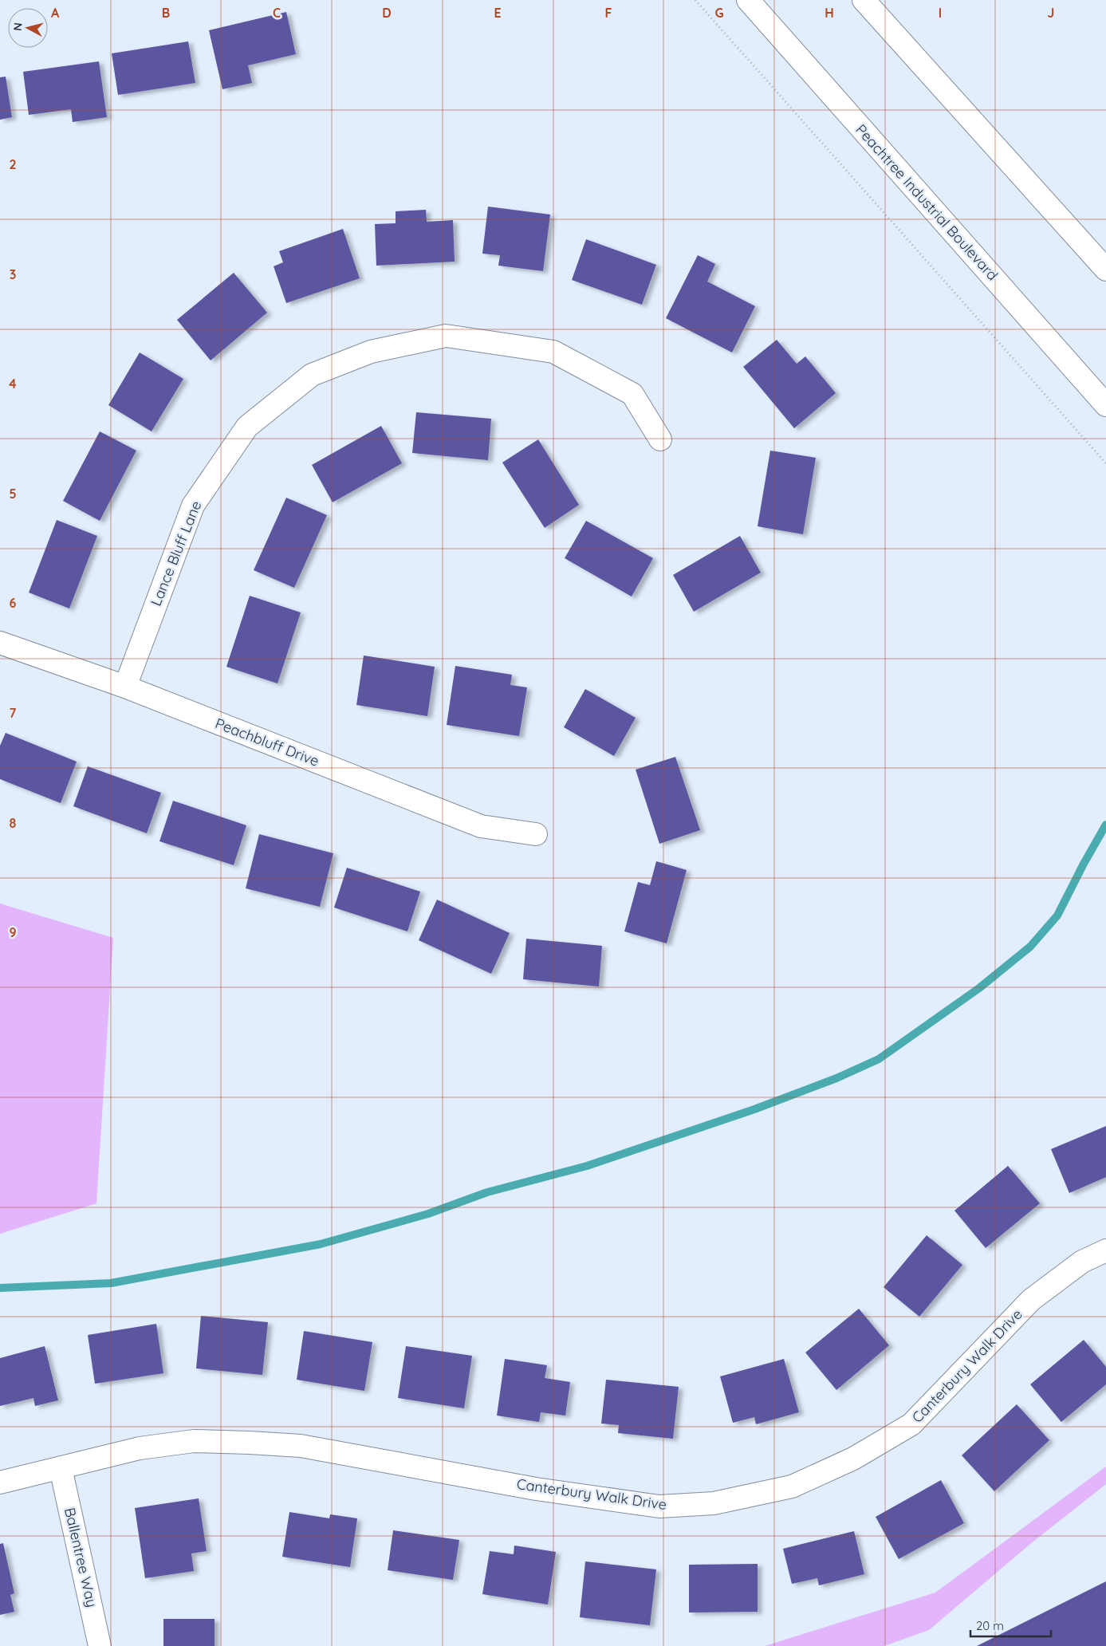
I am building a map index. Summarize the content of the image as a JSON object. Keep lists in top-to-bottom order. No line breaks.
{"streets":{"main road":["Peachtree Industrial Boulevard","Lance Bluff Lane","Peachbluff Drive","Canterbury Walk Drive","Ballentree Way"]},"crossings":[["Lance Bluff Lane","Peachbluff Drive"],["Canterbury Walk Drive","Ballentree Way"]],"scale_bar":"20 m","north":"left","grid":{"columns":["A","B","C","D","E","F","G","H","I","J"],"rows":["2","3","4","5","6","7","8","9"]}}
